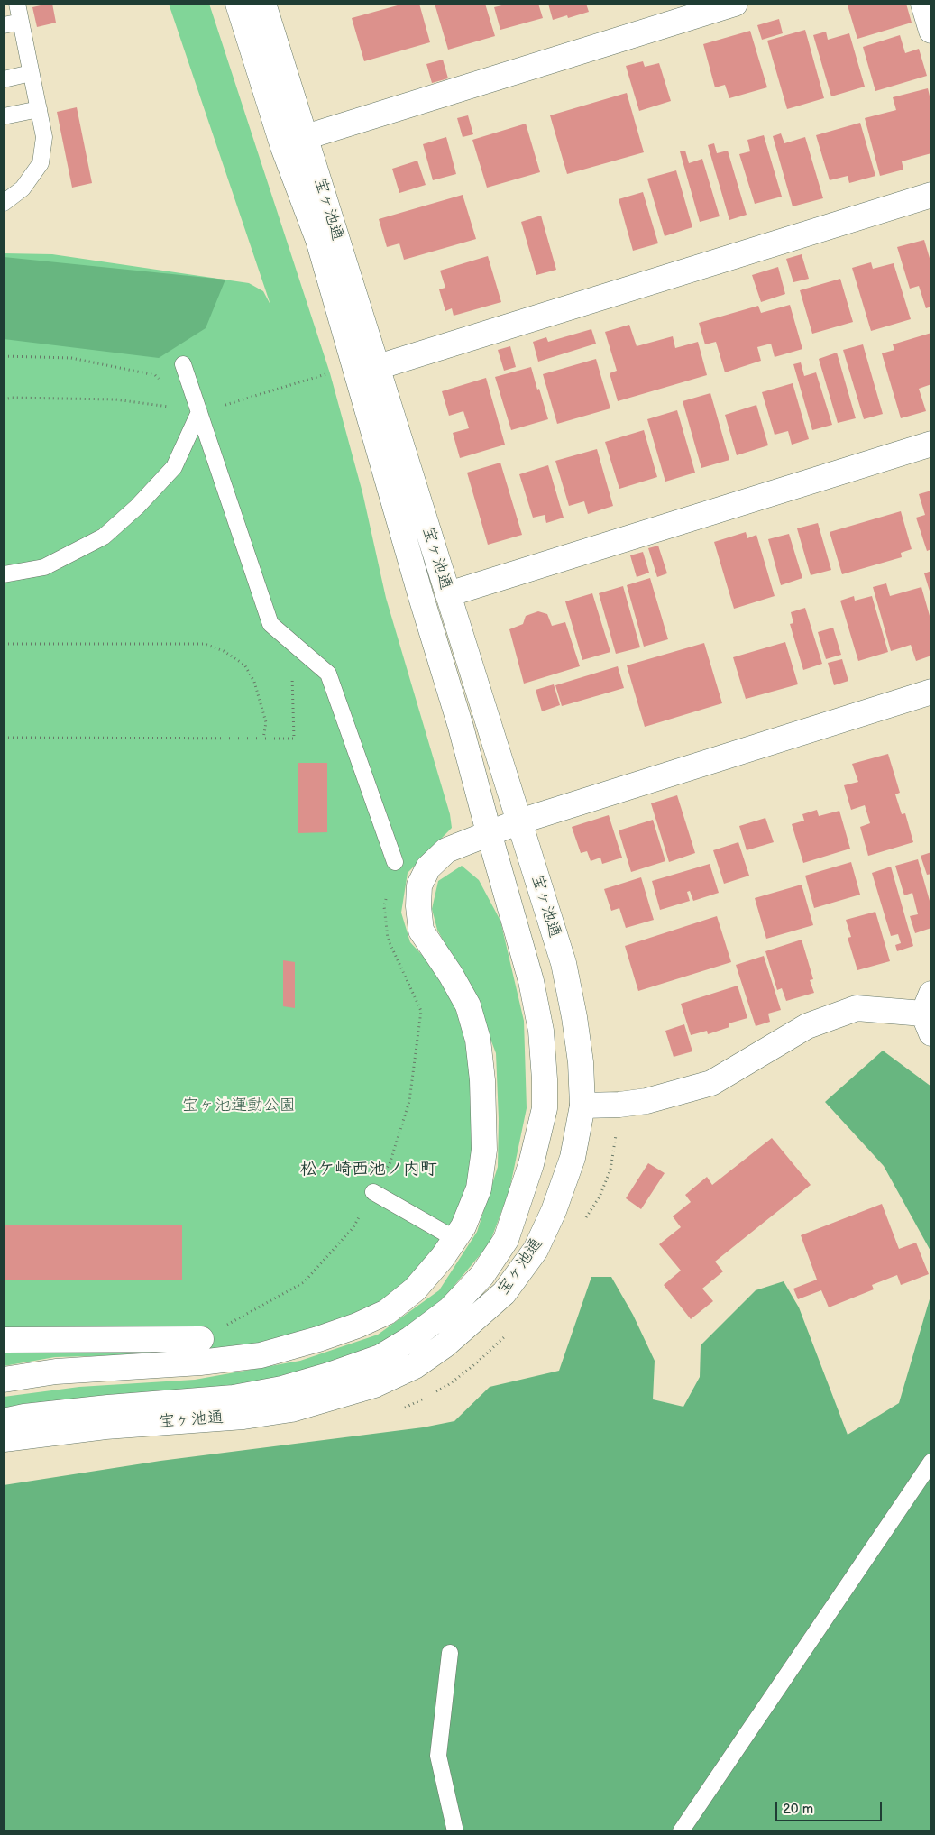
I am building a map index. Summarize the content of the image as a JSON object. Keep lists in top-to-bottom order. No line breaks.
{"streets":{"street":["宝ヶ池通"]},"districts":["松ケ崎西池ノ内町"],"parks":["宝ヶ池運動公園"],"scale_bar":"20 m"}
